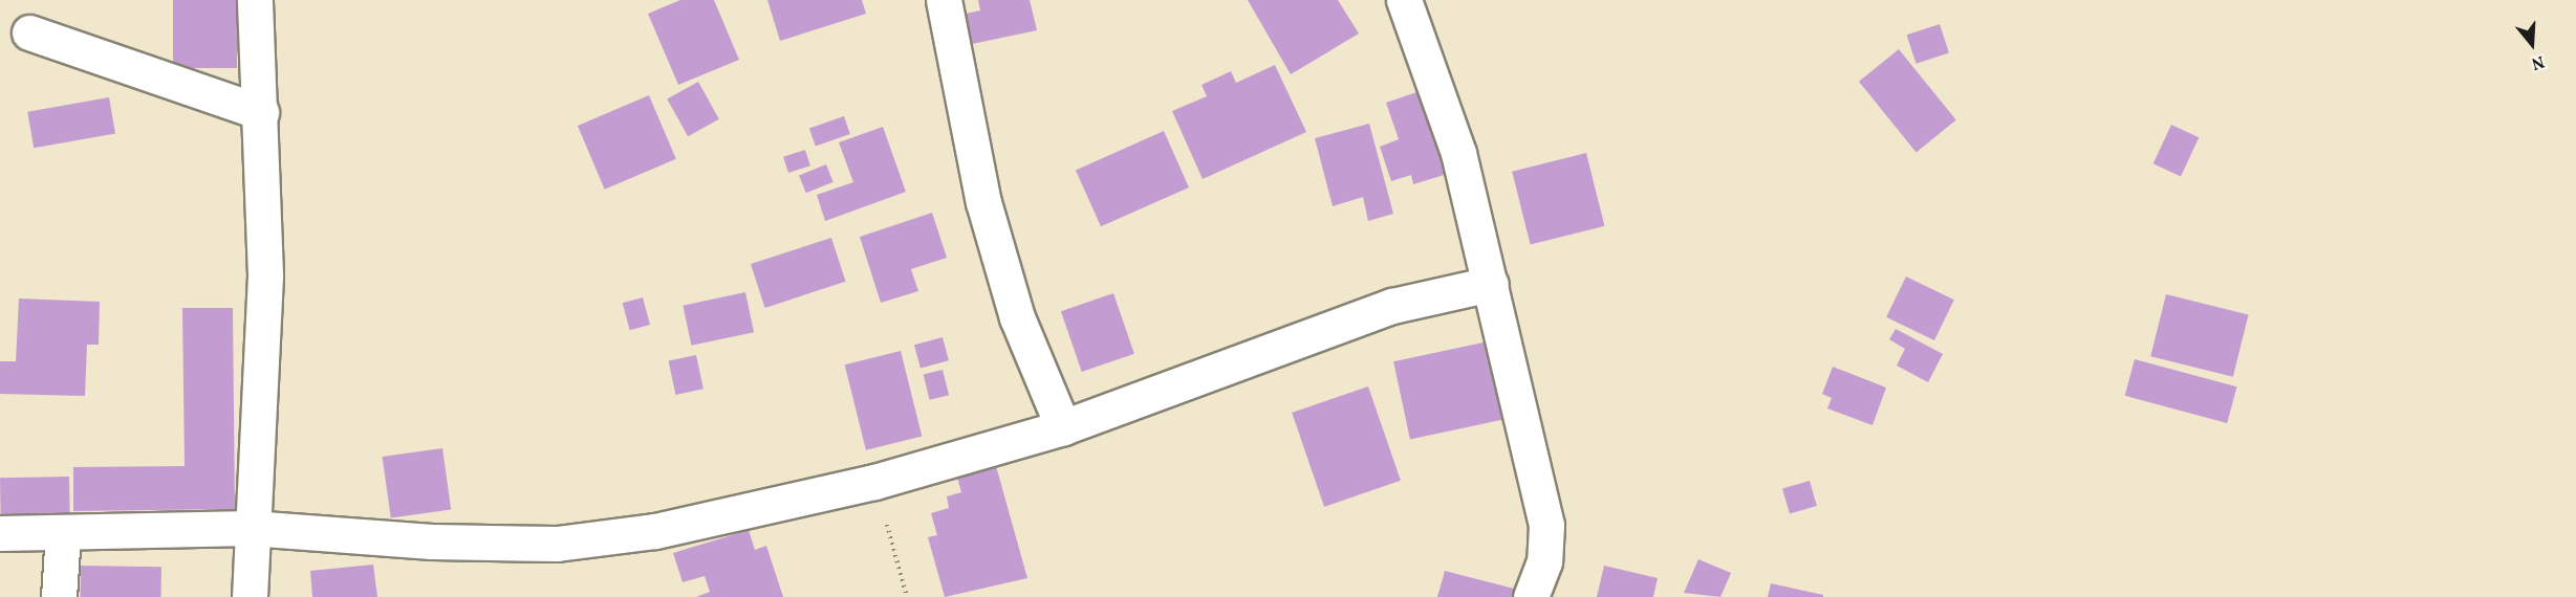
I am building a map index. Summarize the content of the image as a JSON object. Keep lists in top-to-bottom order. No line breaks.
{"north":"bottom"}
